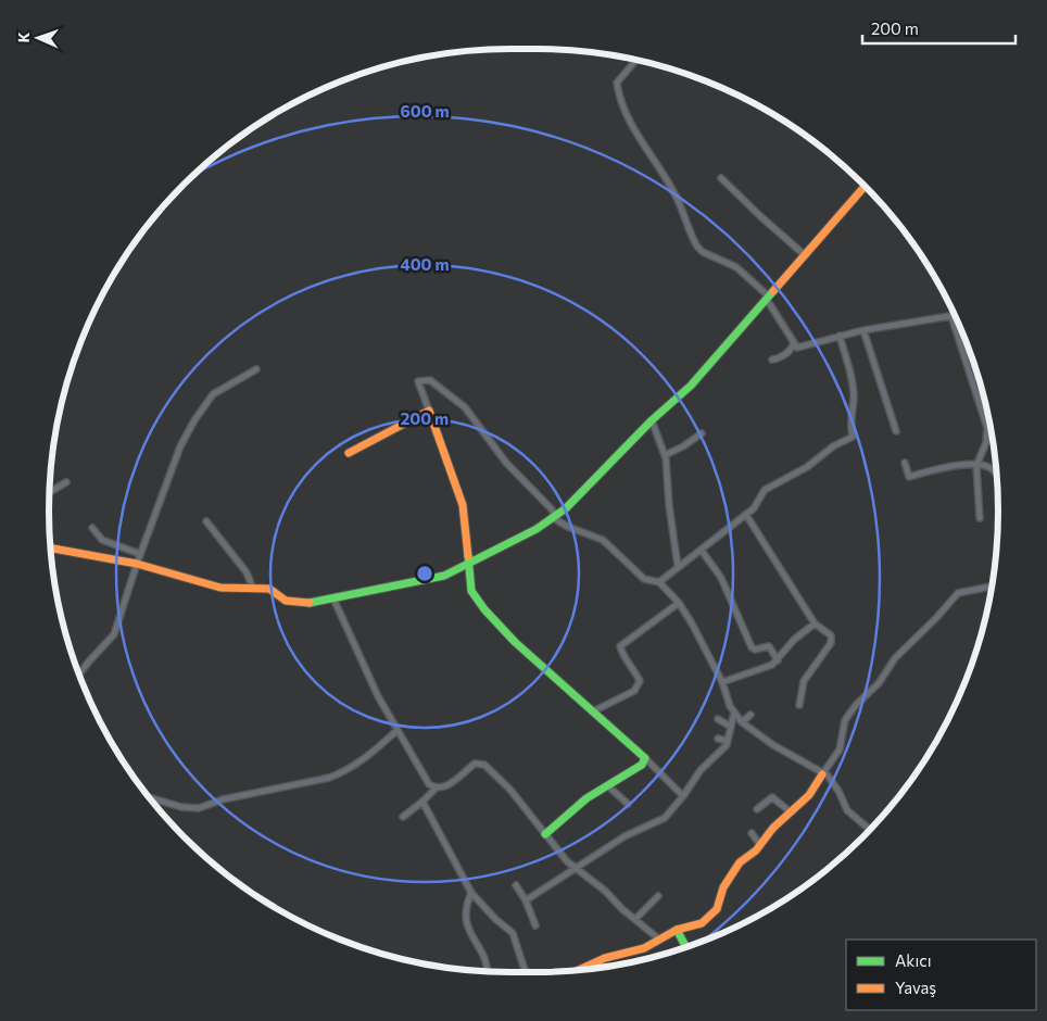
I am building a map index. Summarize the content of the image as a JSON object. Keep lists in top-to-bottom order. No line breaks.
{"legend":["Akıcı","Yavaş"],"scale_bar":"200 m","north":"left","rings":["600 m","400 m","200 m"]}
